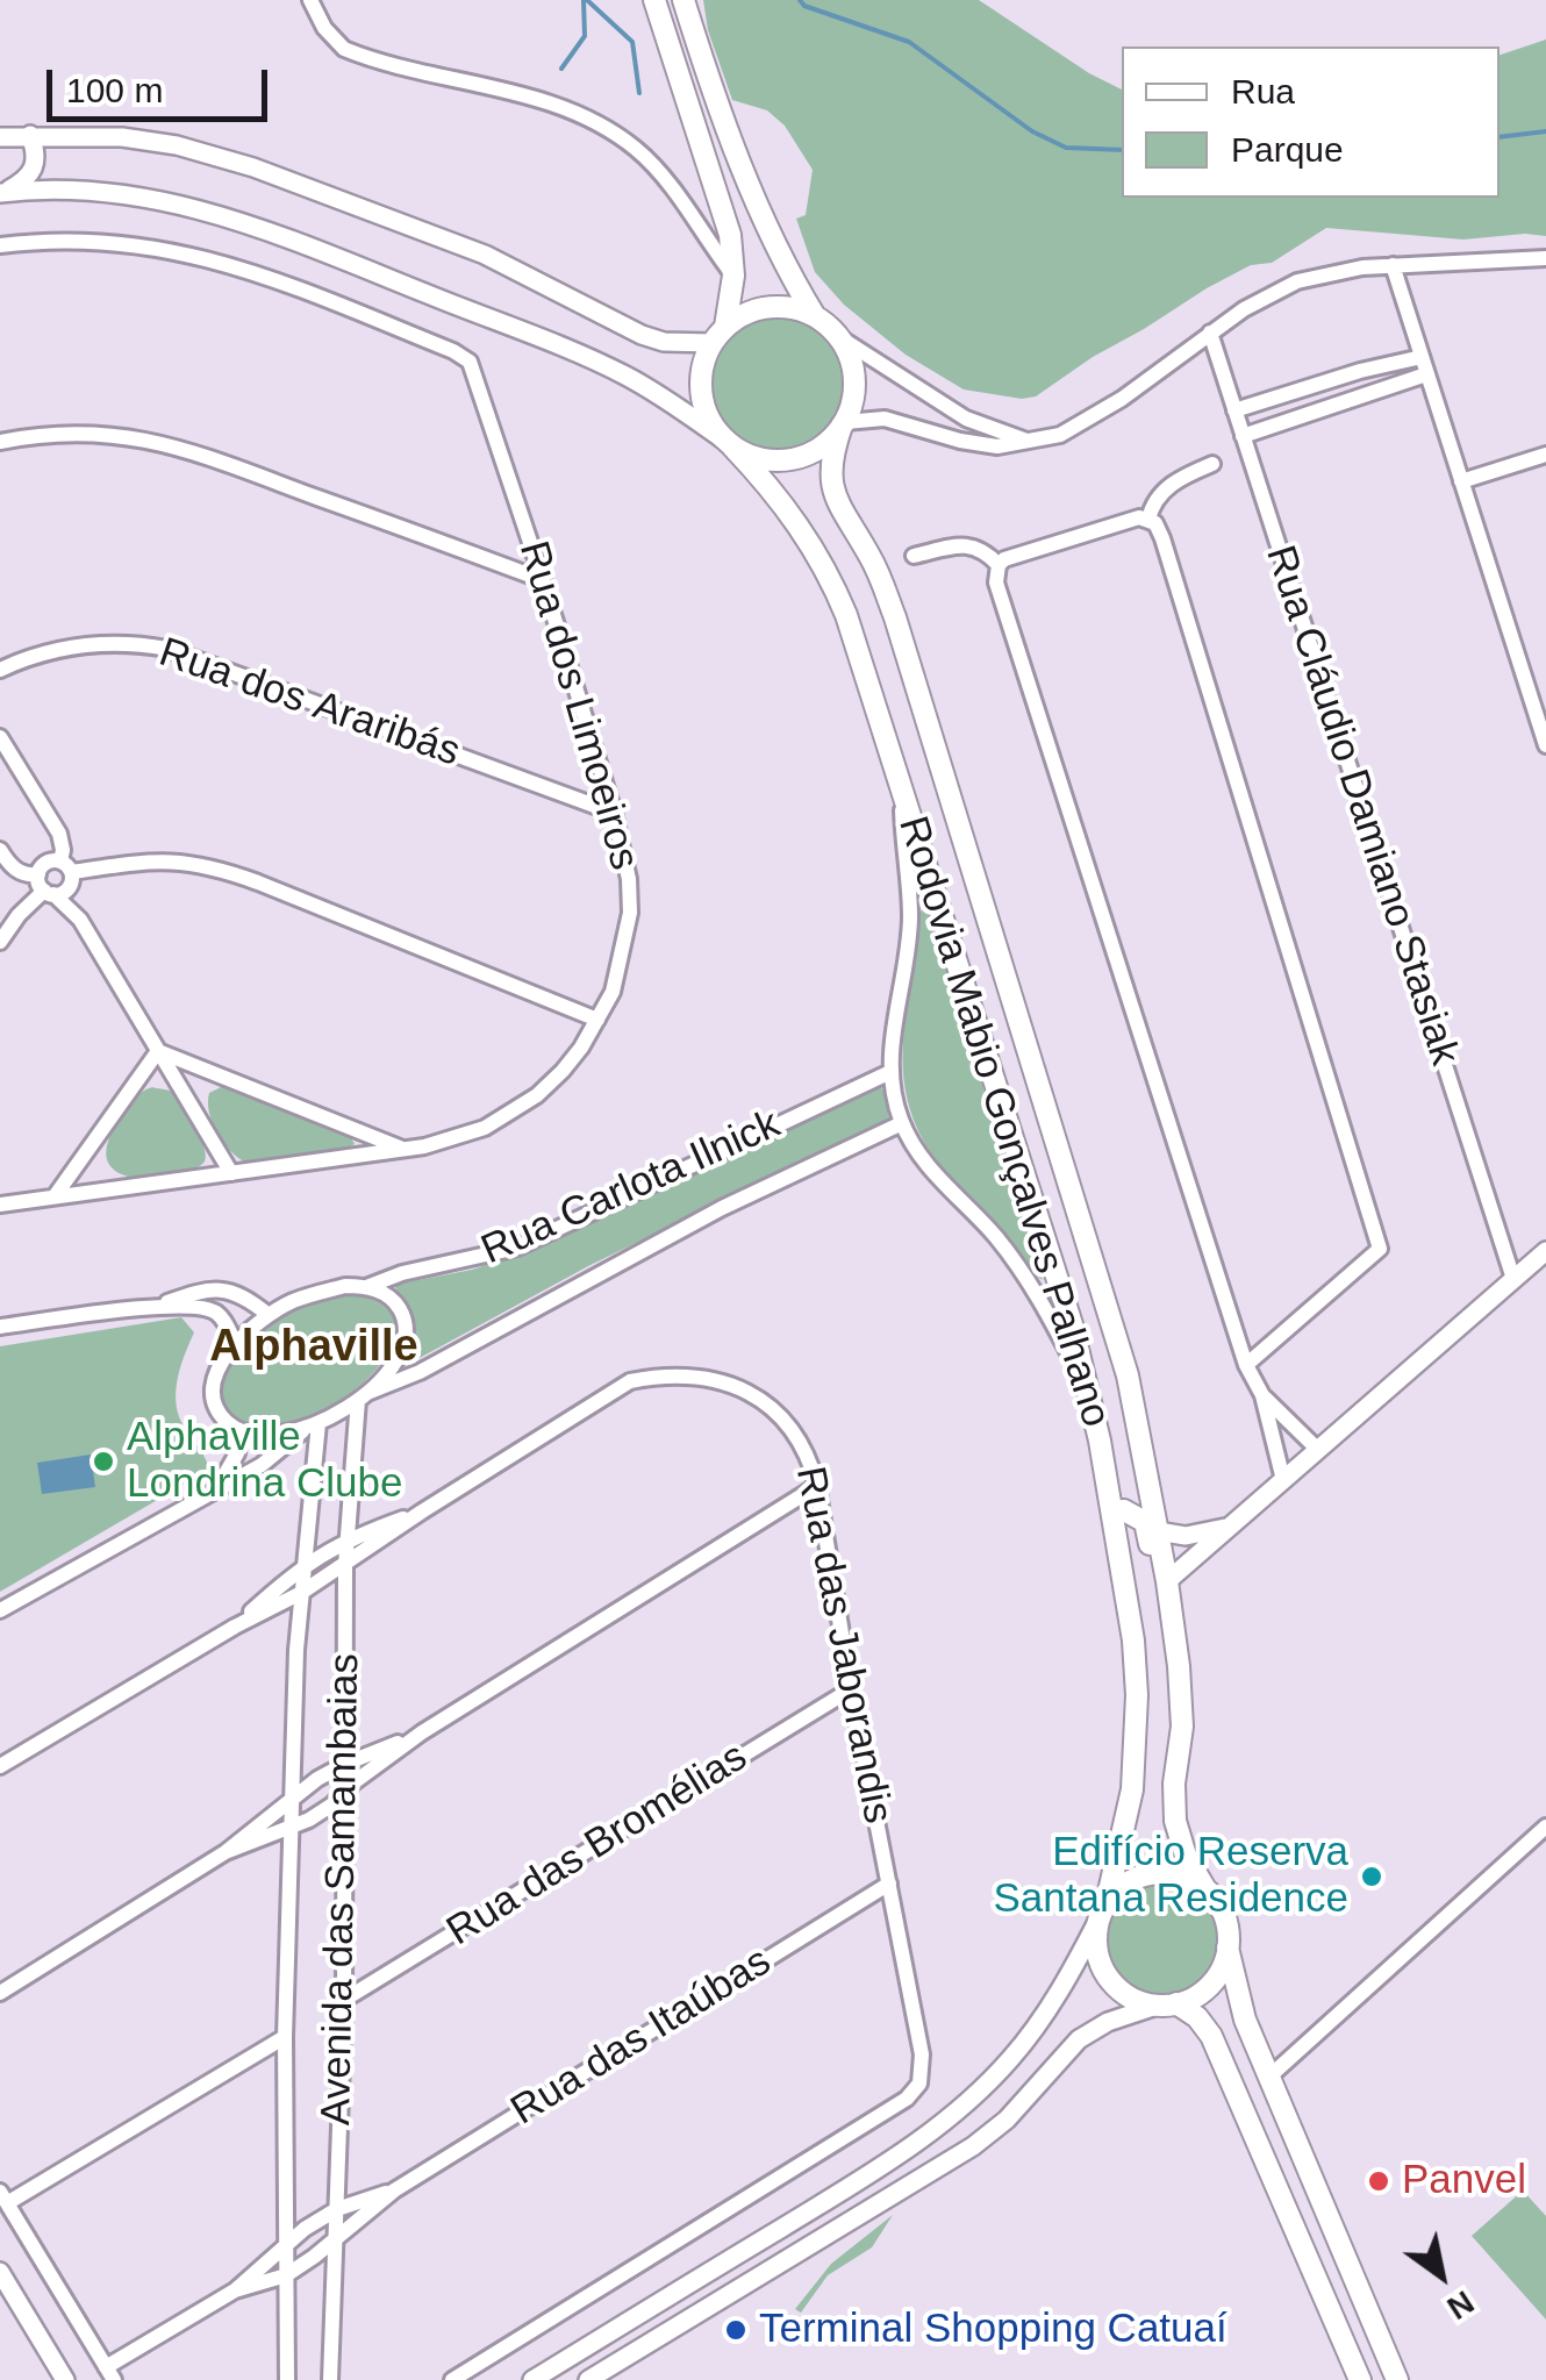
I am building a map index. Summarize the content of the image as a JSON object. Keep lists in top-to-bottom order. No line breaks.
{"streets":{"main road":["Rodovia Mabio Gonçalves Palhano"],"street":["Rua dos Araribás","Rua dos Limoeiros","Rua Cláudio Damiano Stasiak","Rua Carlota Ilnick","Rua das Jaborandis","Rua das Bromélias","Avenida das Samambaias","Rua das Itaúbas"]},"crossings":[["Rua dos Araribás","Rua dos Limoeiros"],["Rua Carlota Ilnick","Avenida das Samambaias"],["Rua das Jaborandis","Rua das Bromélias"],["Rua das Jaborandis","Rua das Itaúbas"],["Rua das Bromélias","Avenida das Samambaias"],["Avenida das Samambaias","Rua das Itaúbas"]],"districts":["Alphaville"],"places":["Alphaville Londrina Clube","Edifício Reserva Santana Residence","Panvel","Terminal Shopping Catuaí"],"legend":["Rua","Parque"],"scale_bar":"100 m","north":"bottom right"}
